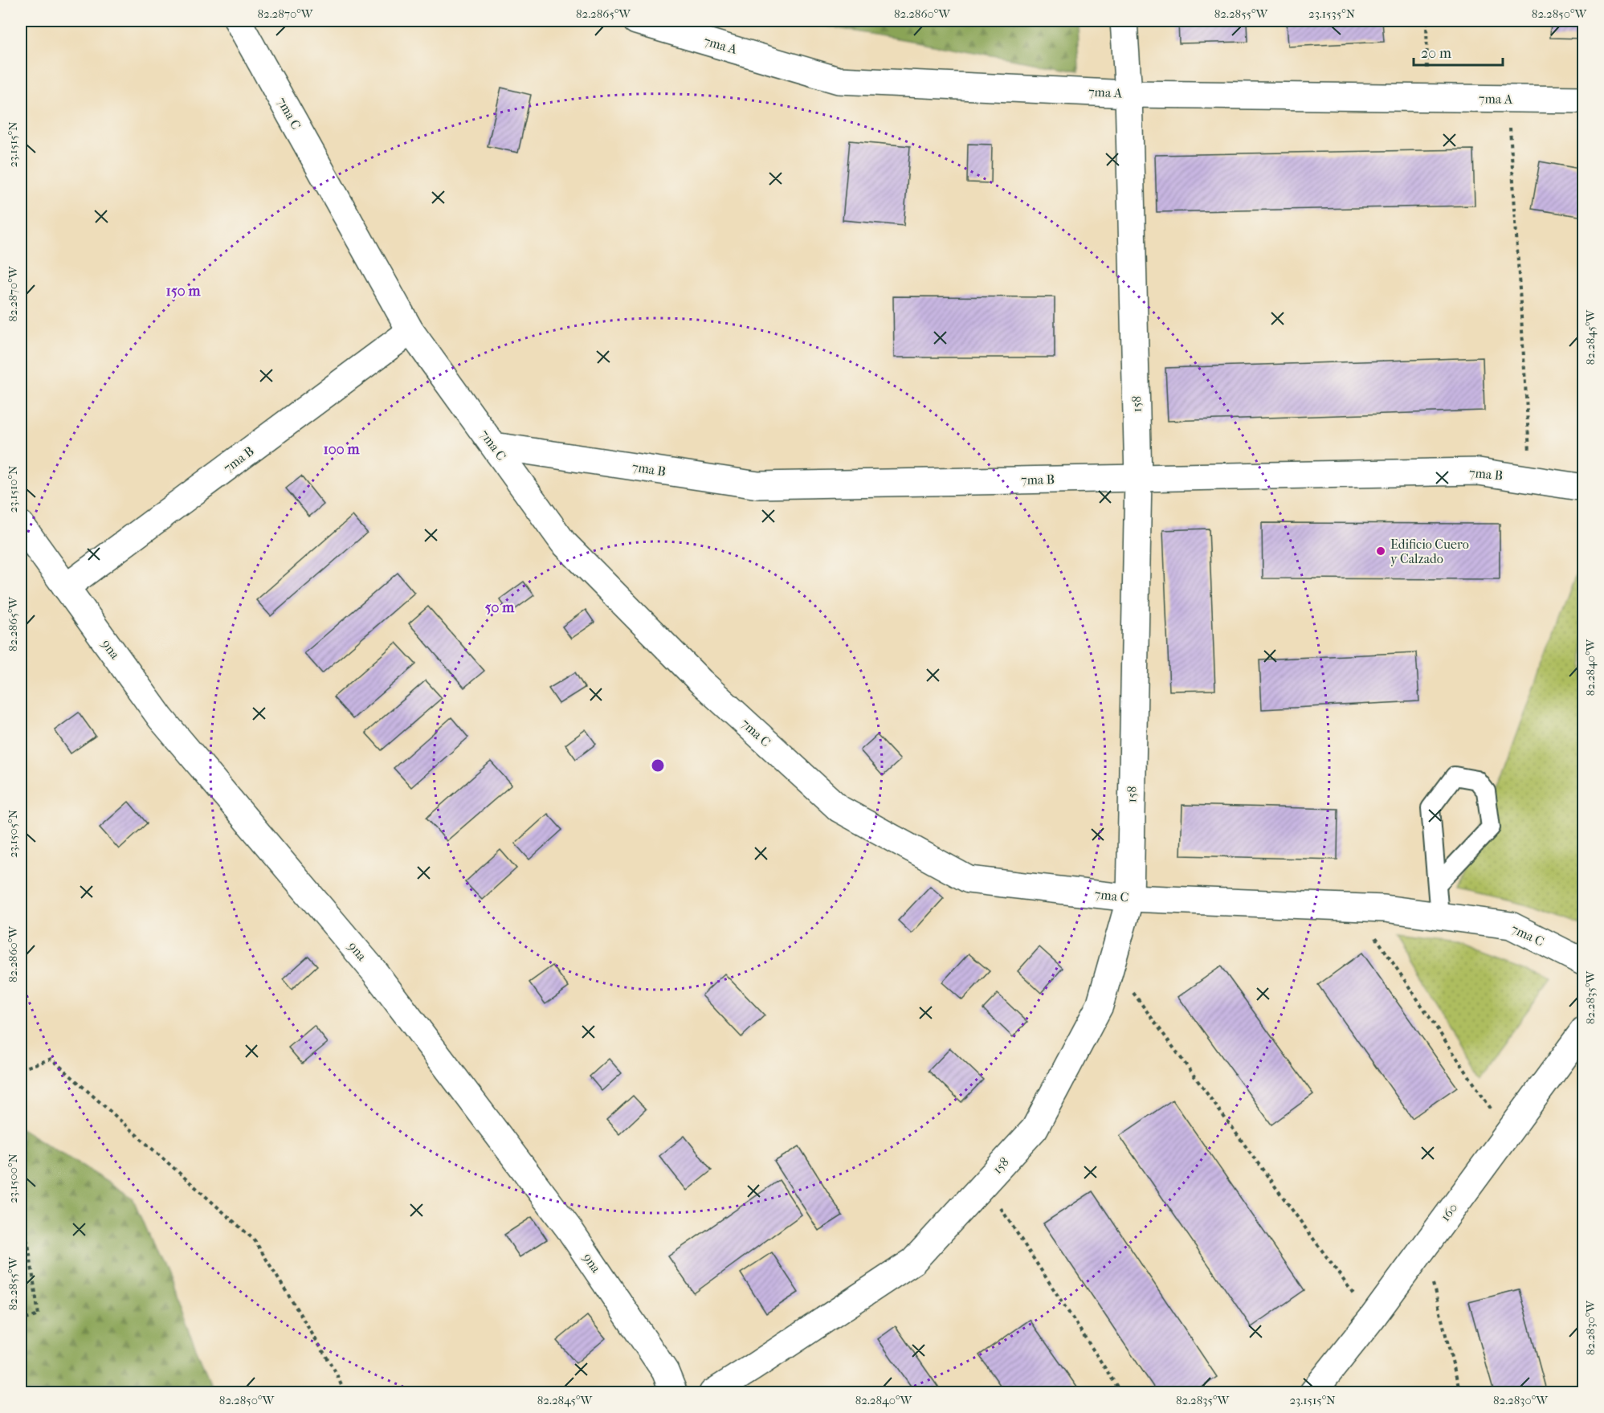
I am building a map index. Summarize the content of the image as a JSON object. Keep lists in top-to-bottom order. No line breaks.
{"streets":{"street":["7ma A","7ma C","158","7ma B","9na","160"]},"crossings":[["7ma A","158"],["7ma C","158"],["7ma C","7ma B"],["158","7ma B"],["7ma B","9na"]],"places":["Edificio Cuero y Calzado"],"scale_bar":"20 m","coordinates":["82.2870°W","82.2865°W","82.2860°W","82.2855°W","23.1535°N","82.2850°W","23.1515°N","82.2845°W","23.1510°N","82.2840°W","23.1505°N","82.2835°W","23.1500°N","82.2830°W"],"rings":["150 m","100 m","50 m"]}
